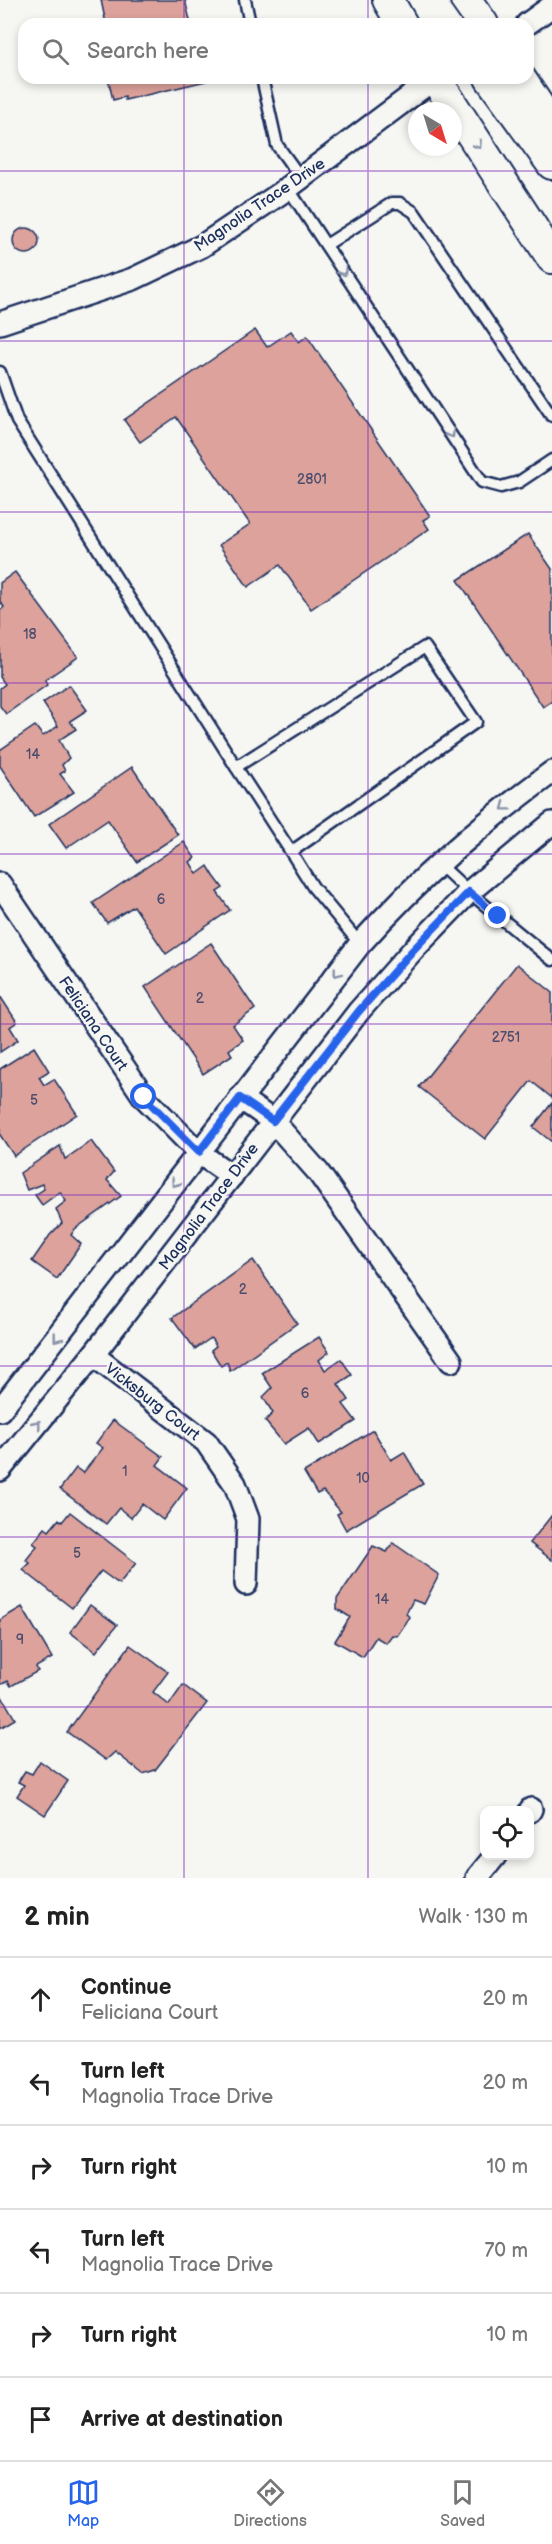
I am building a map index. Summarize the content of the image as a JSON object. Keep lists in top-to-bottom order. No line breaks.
{"streets":{"street":["Magnolia Trace Drive","Feliciana Court","Vicksburg Court"]},"crossings":[["Magnolia Trace Drive","Feliciana Court"],["Magnolia Trace Drive","Vicksburg Court"]],"house_numbers":["2801","18","14","6","2","2751","5","2","6","1","10","5","14","9"],"north":"bottom right","page":{"search":"Search here","heading":["2 min","Walk · 130 m"],"list":[["Continue","Feliciana Court","20 m"],["Turn left","Magnolia Trace Drive","20 m"],["Turn right","10 m"],["Turn left","Magnolia Trace Drive","70 m"],["Turn right","10 m"],"Arrive at destination"],"nav":["Map","Directions","Saved"]}}
